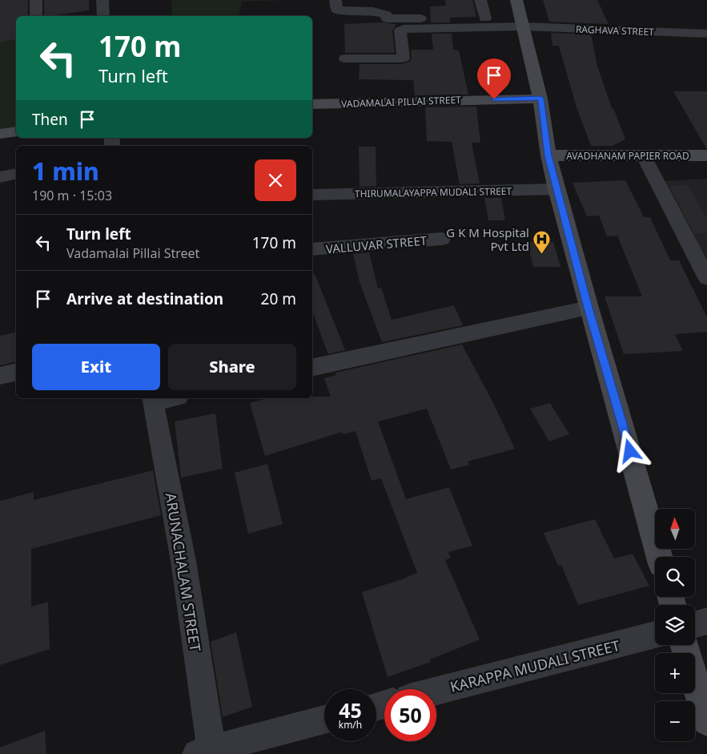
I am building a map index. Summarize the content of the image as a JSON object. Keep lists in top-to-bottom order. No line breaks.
{"streets":{"main road":["VADAMALAI PILLAI STREET","AVADHANAM PAPIER ROAD"],"street":["RAGHAVA STREET","THIRUMALAYAPPA MUDALI STREET","VALLUVAR STREET","ARUNACHALAM STREET","KARAPPA MUDALI STREET"]},"places":{"hospital":["G K M Hospital Pvt Ltd"]},"north":"top","page":{"turn":["170 m","Turn left"],"then":"Then","heading":["1 min","190 m · 15:03"],"list":[{"name":"Turn left","note":"Vadamalai Pillai Street","value":"170 m"},{"name":"Arrive at destination","value":"20 m"}],"buttons":["Exit","Share"],"map_buttons":["+","−"],"speed":"45 km/h","limit":"50"}}
